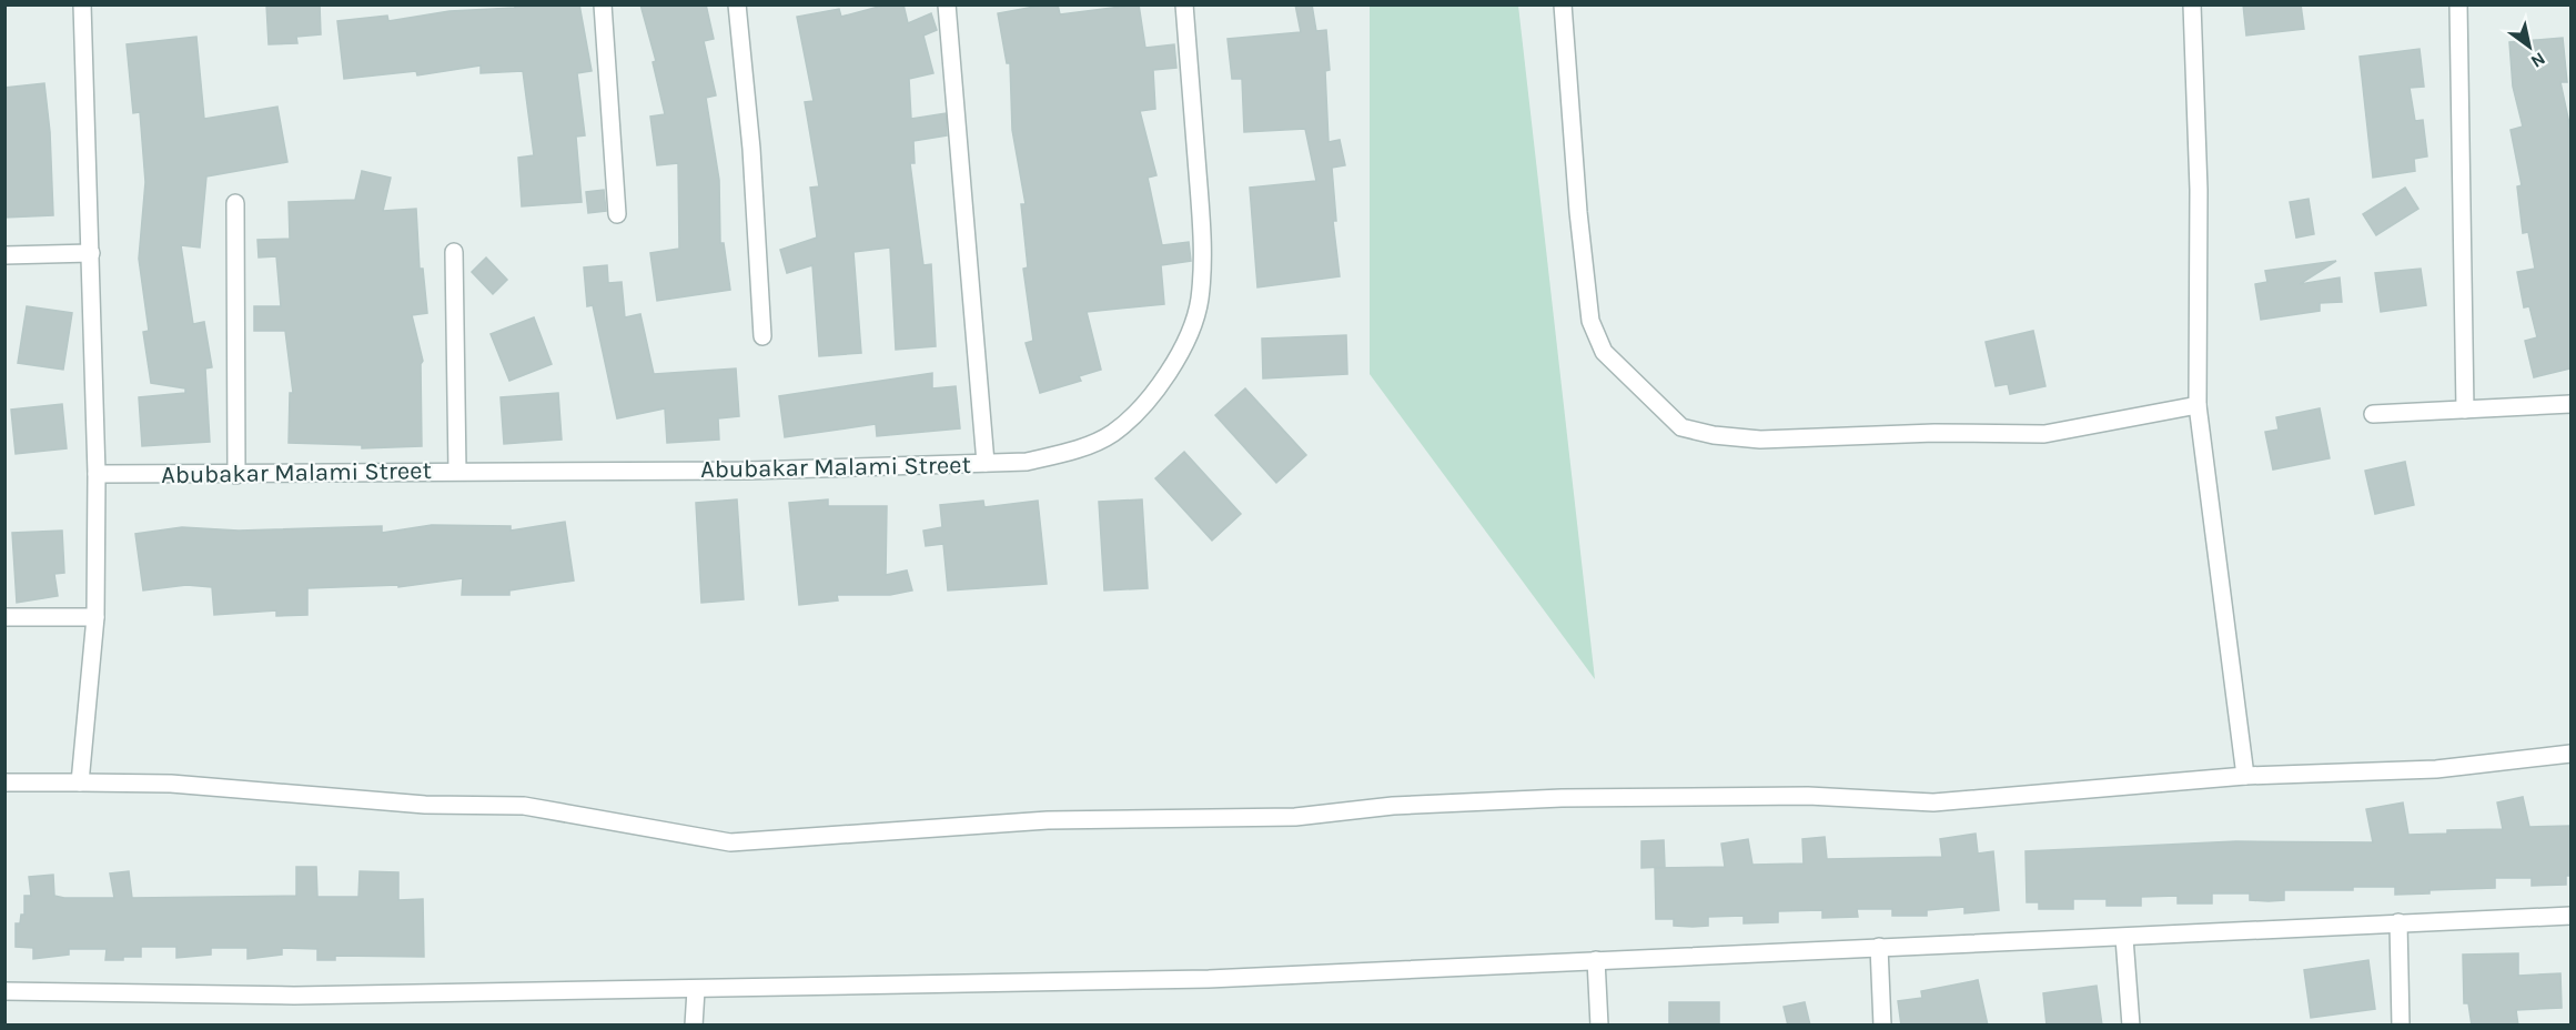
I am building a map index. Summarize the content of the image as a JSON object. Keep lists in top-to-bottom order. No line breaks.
{"streets":{"street":["Abubakar Malami Street"]},"north":"bottom right"}
